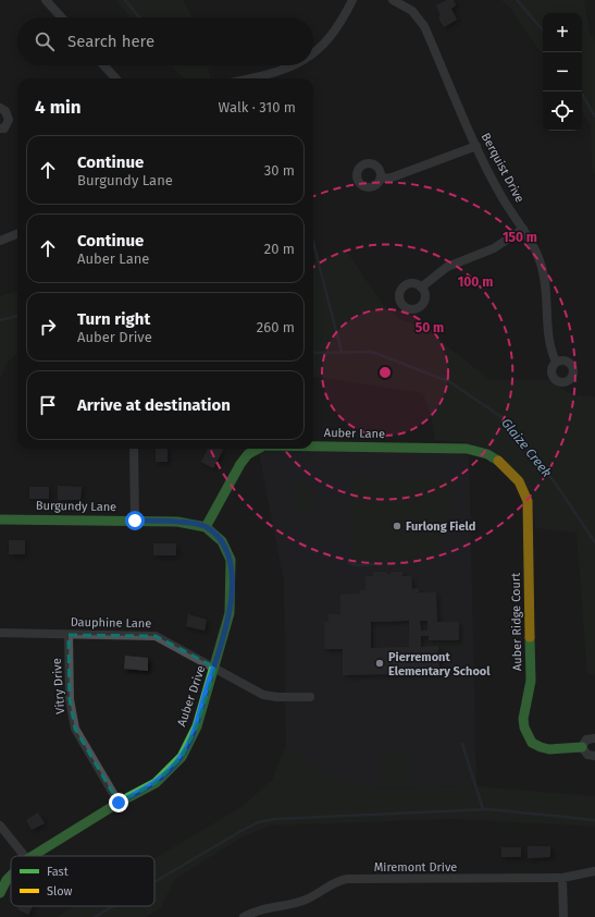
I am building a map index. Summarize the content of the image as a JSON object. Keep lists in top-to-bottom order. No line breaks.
{"streets":{"street":["Berquist Drive","Auber Lane","Burgundy Lane","Auber Ridge Court","Dauphine Lane","Vitry Drive","Auber Drive","Miremont Drive"]},"crossings":[["Auber Lane","Burgundy Lane"],["Auber Lane","Auber Ridge Court"],["Auber Lane","Auber Drive"],["Burgundy Lane","Auber Drive"],["Dauphine Lane","Vitry Drive"],["Dauphine Lane","Auber Drive"],["Vitry Drive","Auber Drive"]],"water":["Glaize Creek"],"places":["Furlong Field","Pierremont Elementary School"],"legend":["Fast","Slow"],"page":{"map_buttons":["+","−"],"search":"Search here","heading":["4 min","Walk · 310 m"],"list":[["Continue","Burgundy Lane","30 m"],["Continue","Auber Lane","20 m"],["Turn right","Auber Drive","260 m"],"Arrive at destination"]},"rings":["150 m","100 m","50 m"]}
